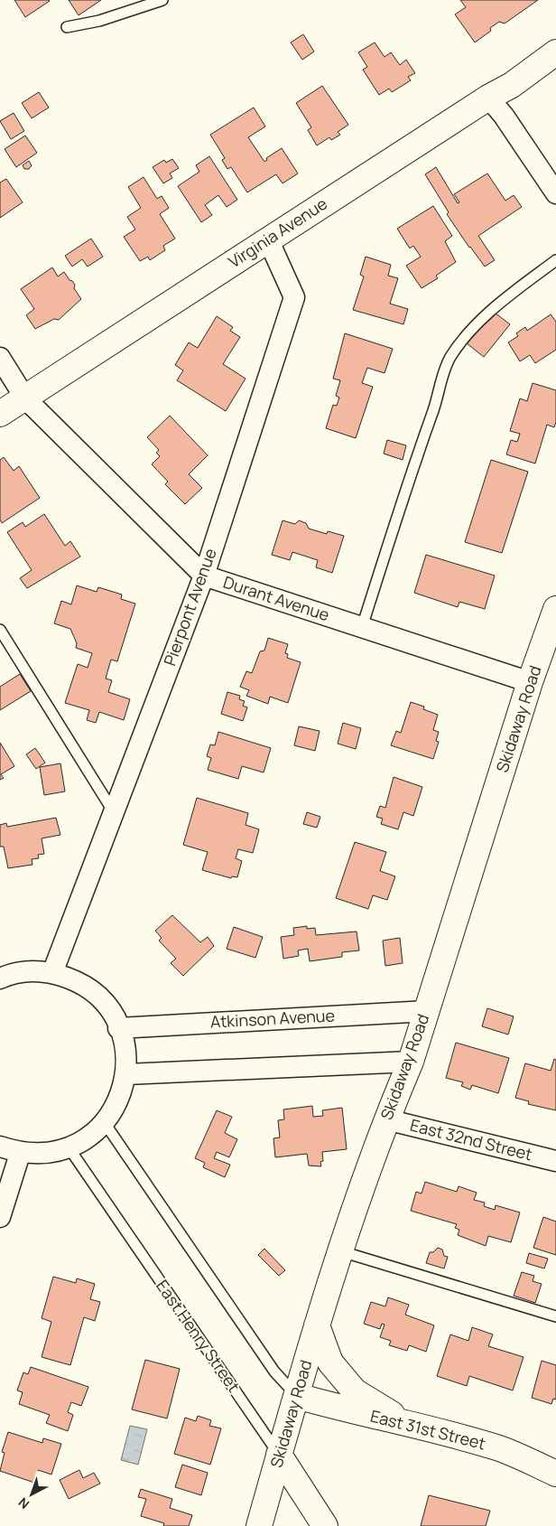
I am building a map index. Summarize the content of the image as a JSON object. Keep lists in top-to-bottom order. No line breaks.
{"streets":{"main road":["Virginia Avenue","Skidaway Road","East Henry Street","East 31st Street"],"street":["Durant Avenue","Pierpont Avenue","Atkinson Avenue","East 32nd Street"]},"crossings":[["Virginia Avenue","Durant Avenue"],["Virginia Avenue","Pierpont Avenue"],["Durant Avenue","Pierpont Avenue"],["Durant Avenue","Skidaway Road"],["Skidaway Road","Atkinson Avenue"],["Skidaway Road","East 32nd Street"],["Skidaway Road","East Henry Street"],["Skidaway Road","East 31st Street"]],"north":"bottom left"}
